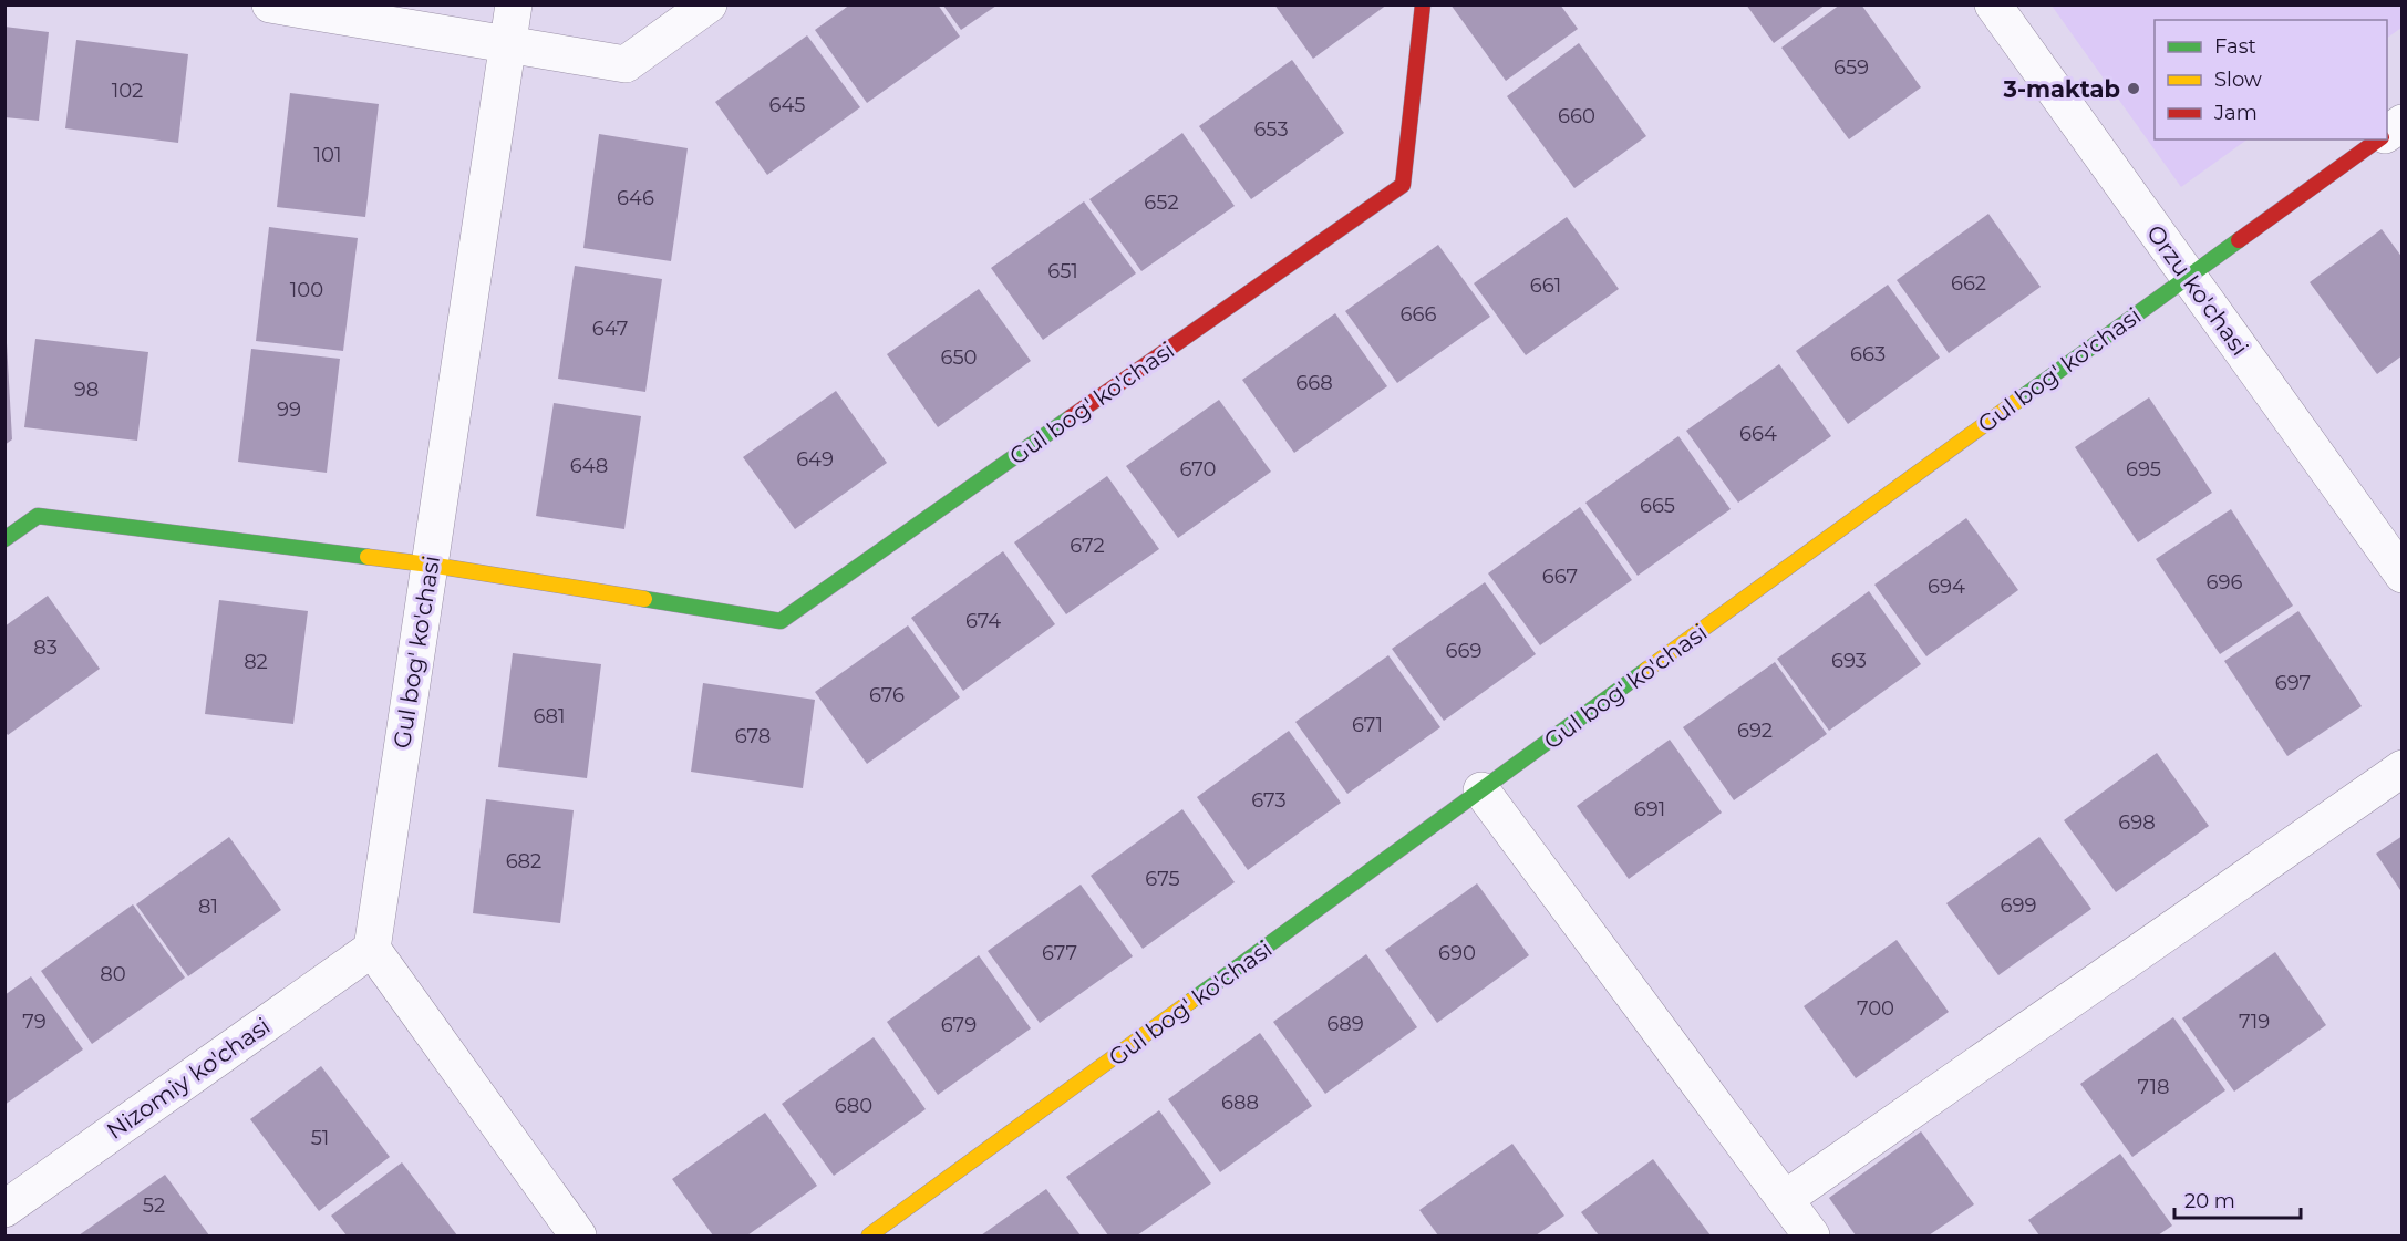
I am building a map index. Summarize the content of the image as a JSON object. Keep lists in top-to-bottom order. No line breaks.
{"streets":{"street":["Orzu ko'chasi","Gul bog' ko'chasi","Nizomiy ko'chasi"]},"crossings":[["Orzu ko'chasi","Gul bog' ko'chasi"],["Gul bog' ko'chasi","Nizomiy ko'chasi"]],"places":["3-maktab"],"house_numbers":["659","102","645","660","653","101","646","652","651","662","661","100","666","647","663","650","668","98","99","664","649","648","670","695","665","672","667","696","694","674","83","669","693","82","697","676","681","671","692","678","673","691","698","682","675","699","81","677","690","80","700","79","719","689","679","718","688","680","51","52"],"legend":["Fast","Slow","Jam"],"scale_bar":"20 m"}
